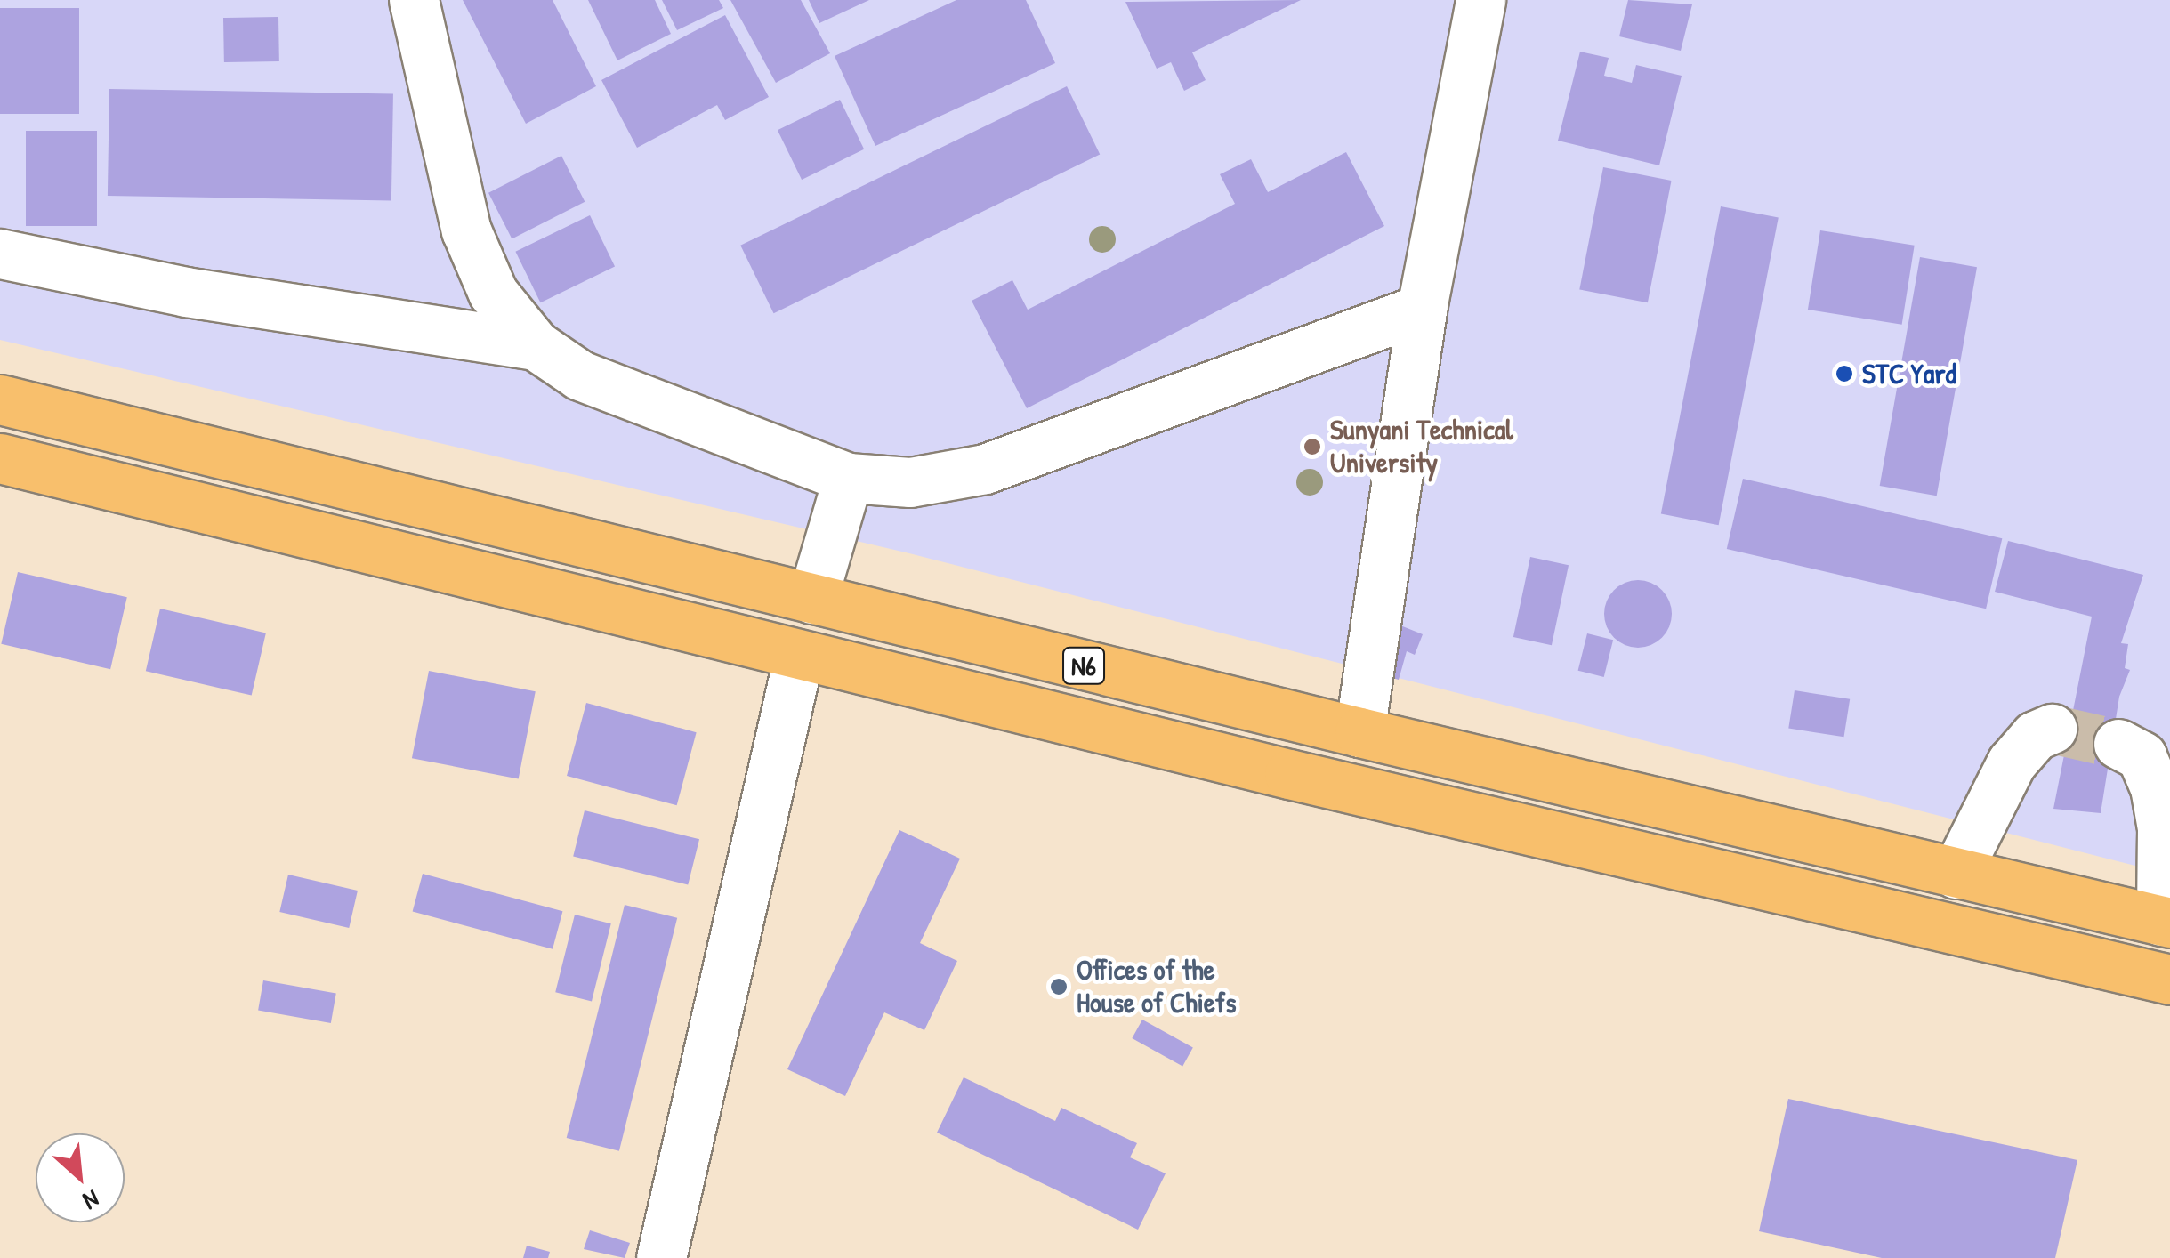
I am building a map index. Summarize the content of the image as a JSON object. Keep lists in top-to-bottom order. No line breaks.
{"streets":{"main road":["N6"]},"places":["STC Yard","Sunyani Technical University","Offices of the House of Chiefs"],"north":"bottom right"}
